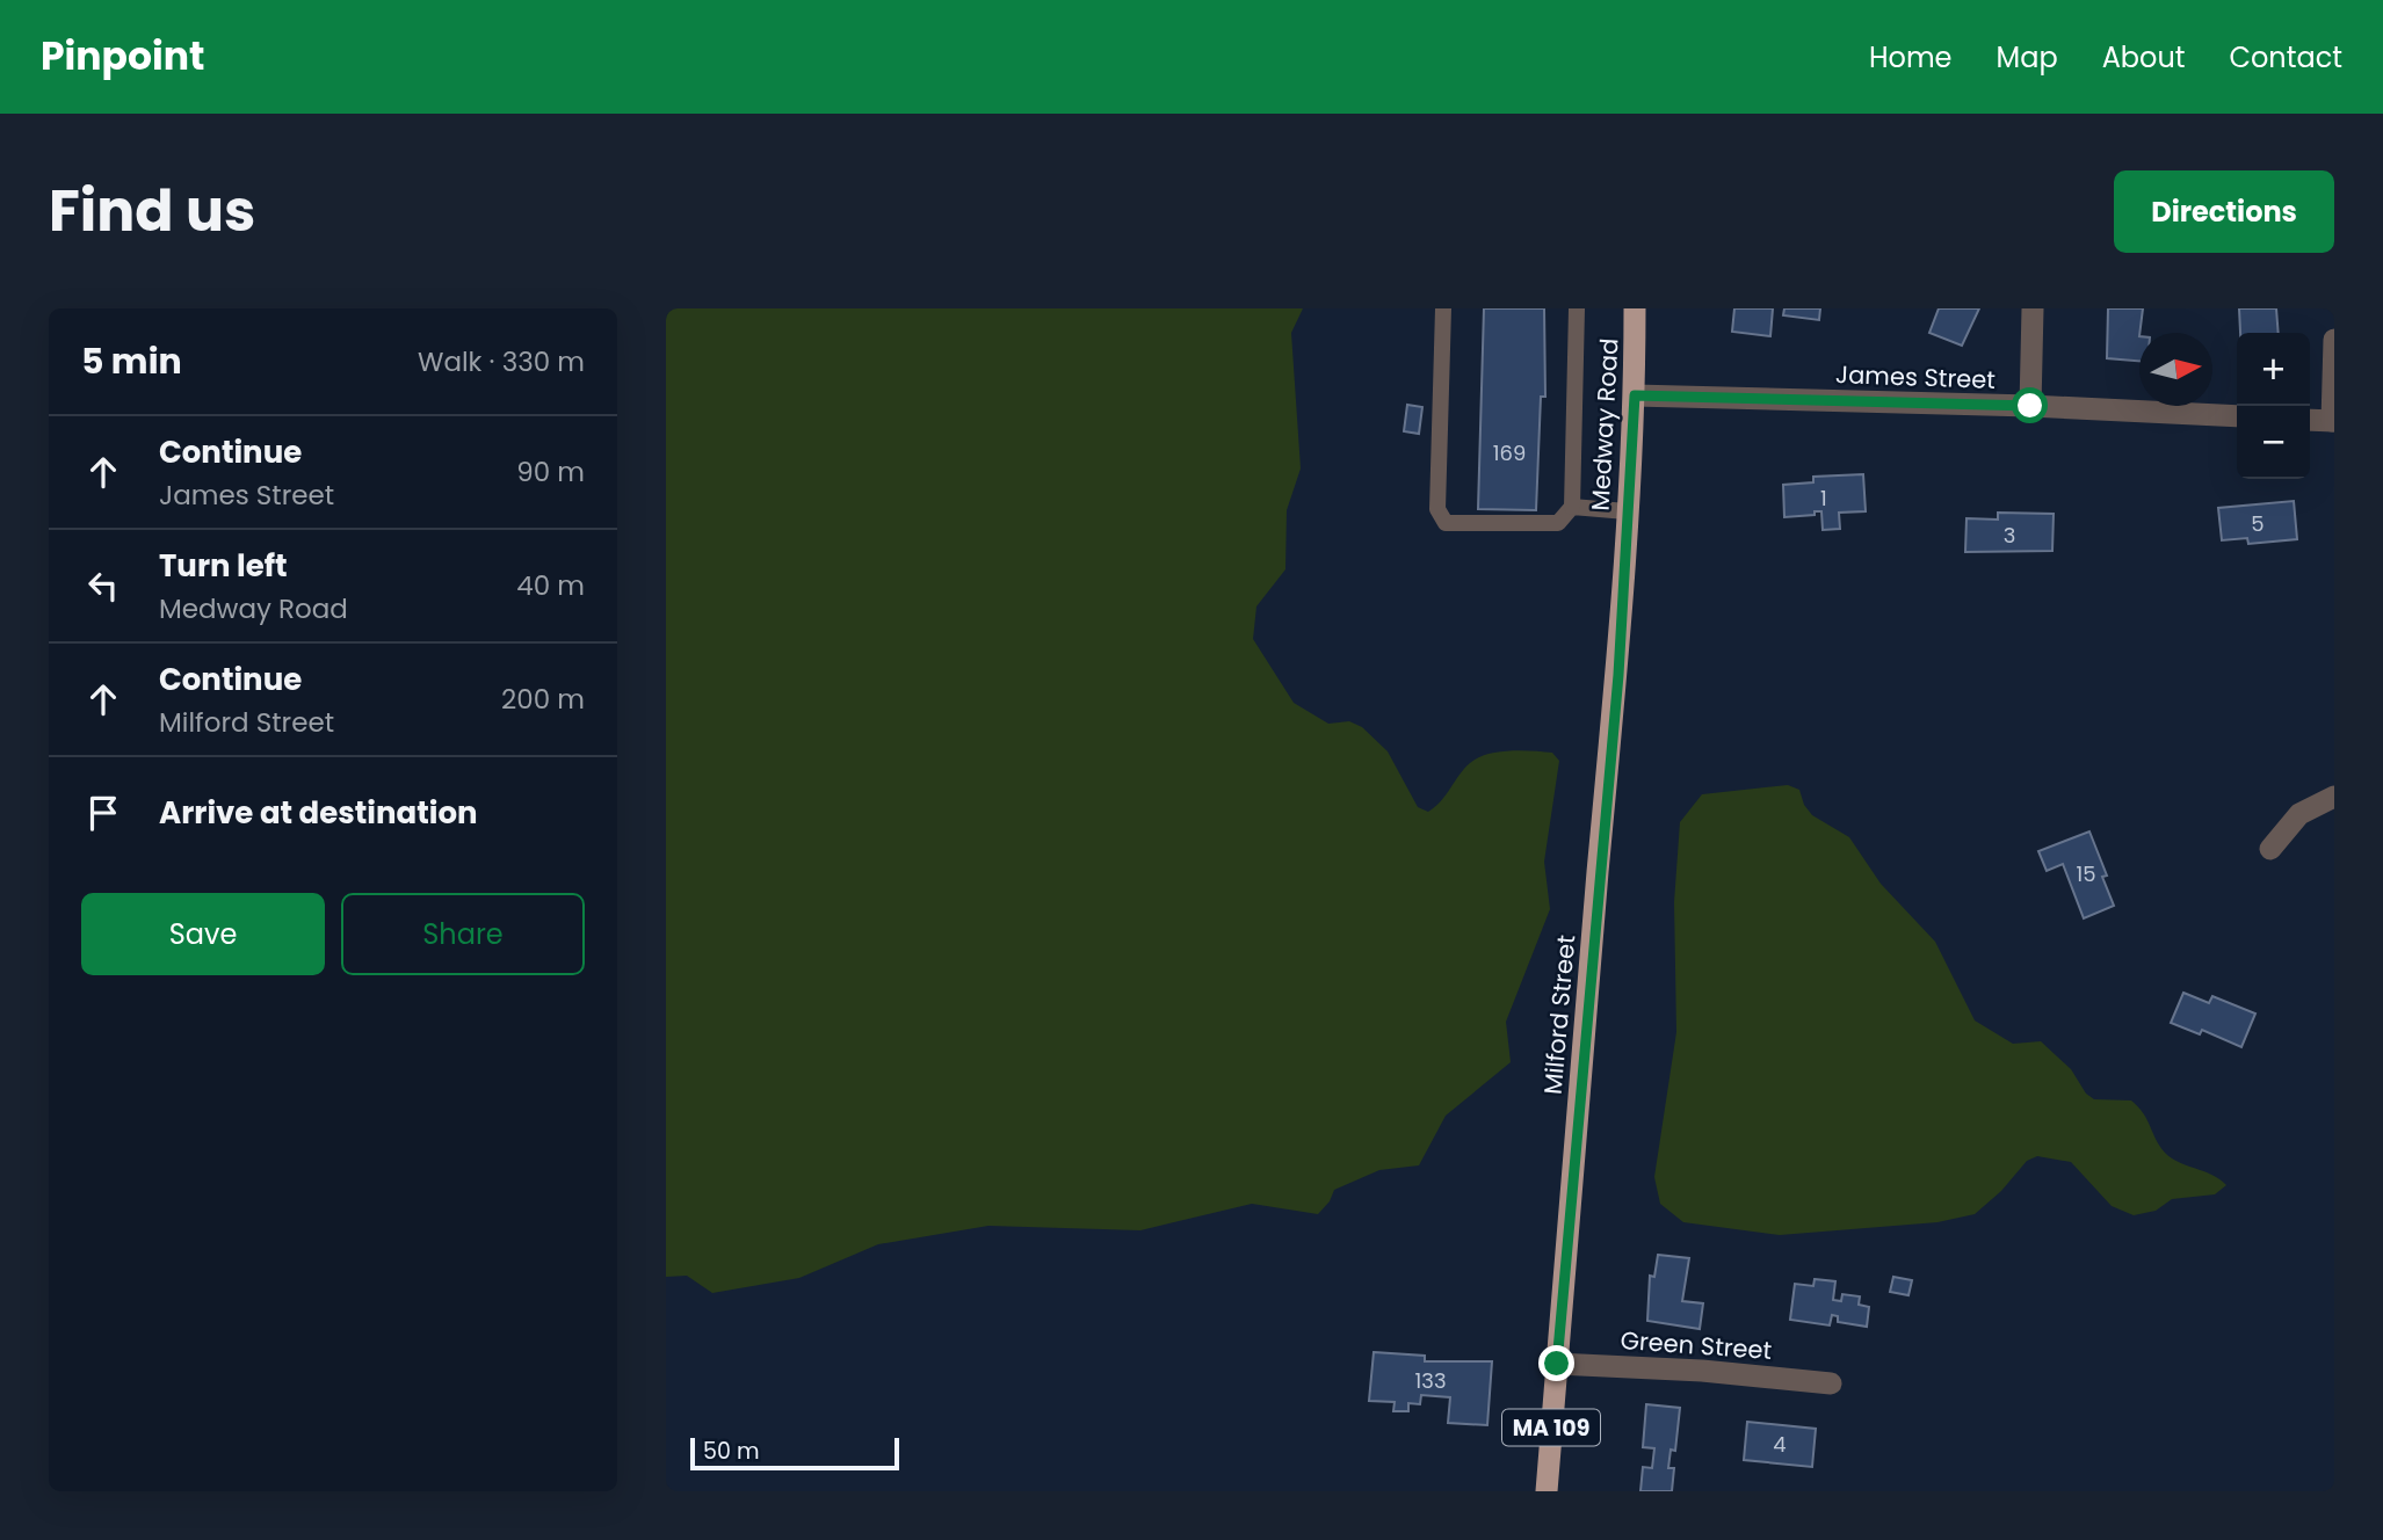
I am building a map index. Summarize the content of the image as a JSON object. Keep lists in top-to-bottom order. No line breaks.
{"streets":{"main road":["Medway Road","Milford Street","MA 109"],"street":["James Street","Green Street"]},"crossings":[["James Street","Medway Road"],["Medway Road","Milford Street"],["Milford Street","Green Street"]],"house_numbers":["169","1","5","3","15","133","4"],"scale_bar":"50 m","north":"right","page":{"header":"Pinpoint","nav":["Home","Map","About","Contact"],"title":"Find us","buttons":["Directions",["Save","Share"]],"heading":["5 min","Walk · 330 m"],"map_buttons":["+","−"],"list":[["Continue","James Street","90 m"],["Turn left","Medway Road","40 m"],["Continue","Milford Street","200 m"],"Arrive at destination"],"scale":"50 m"}}
